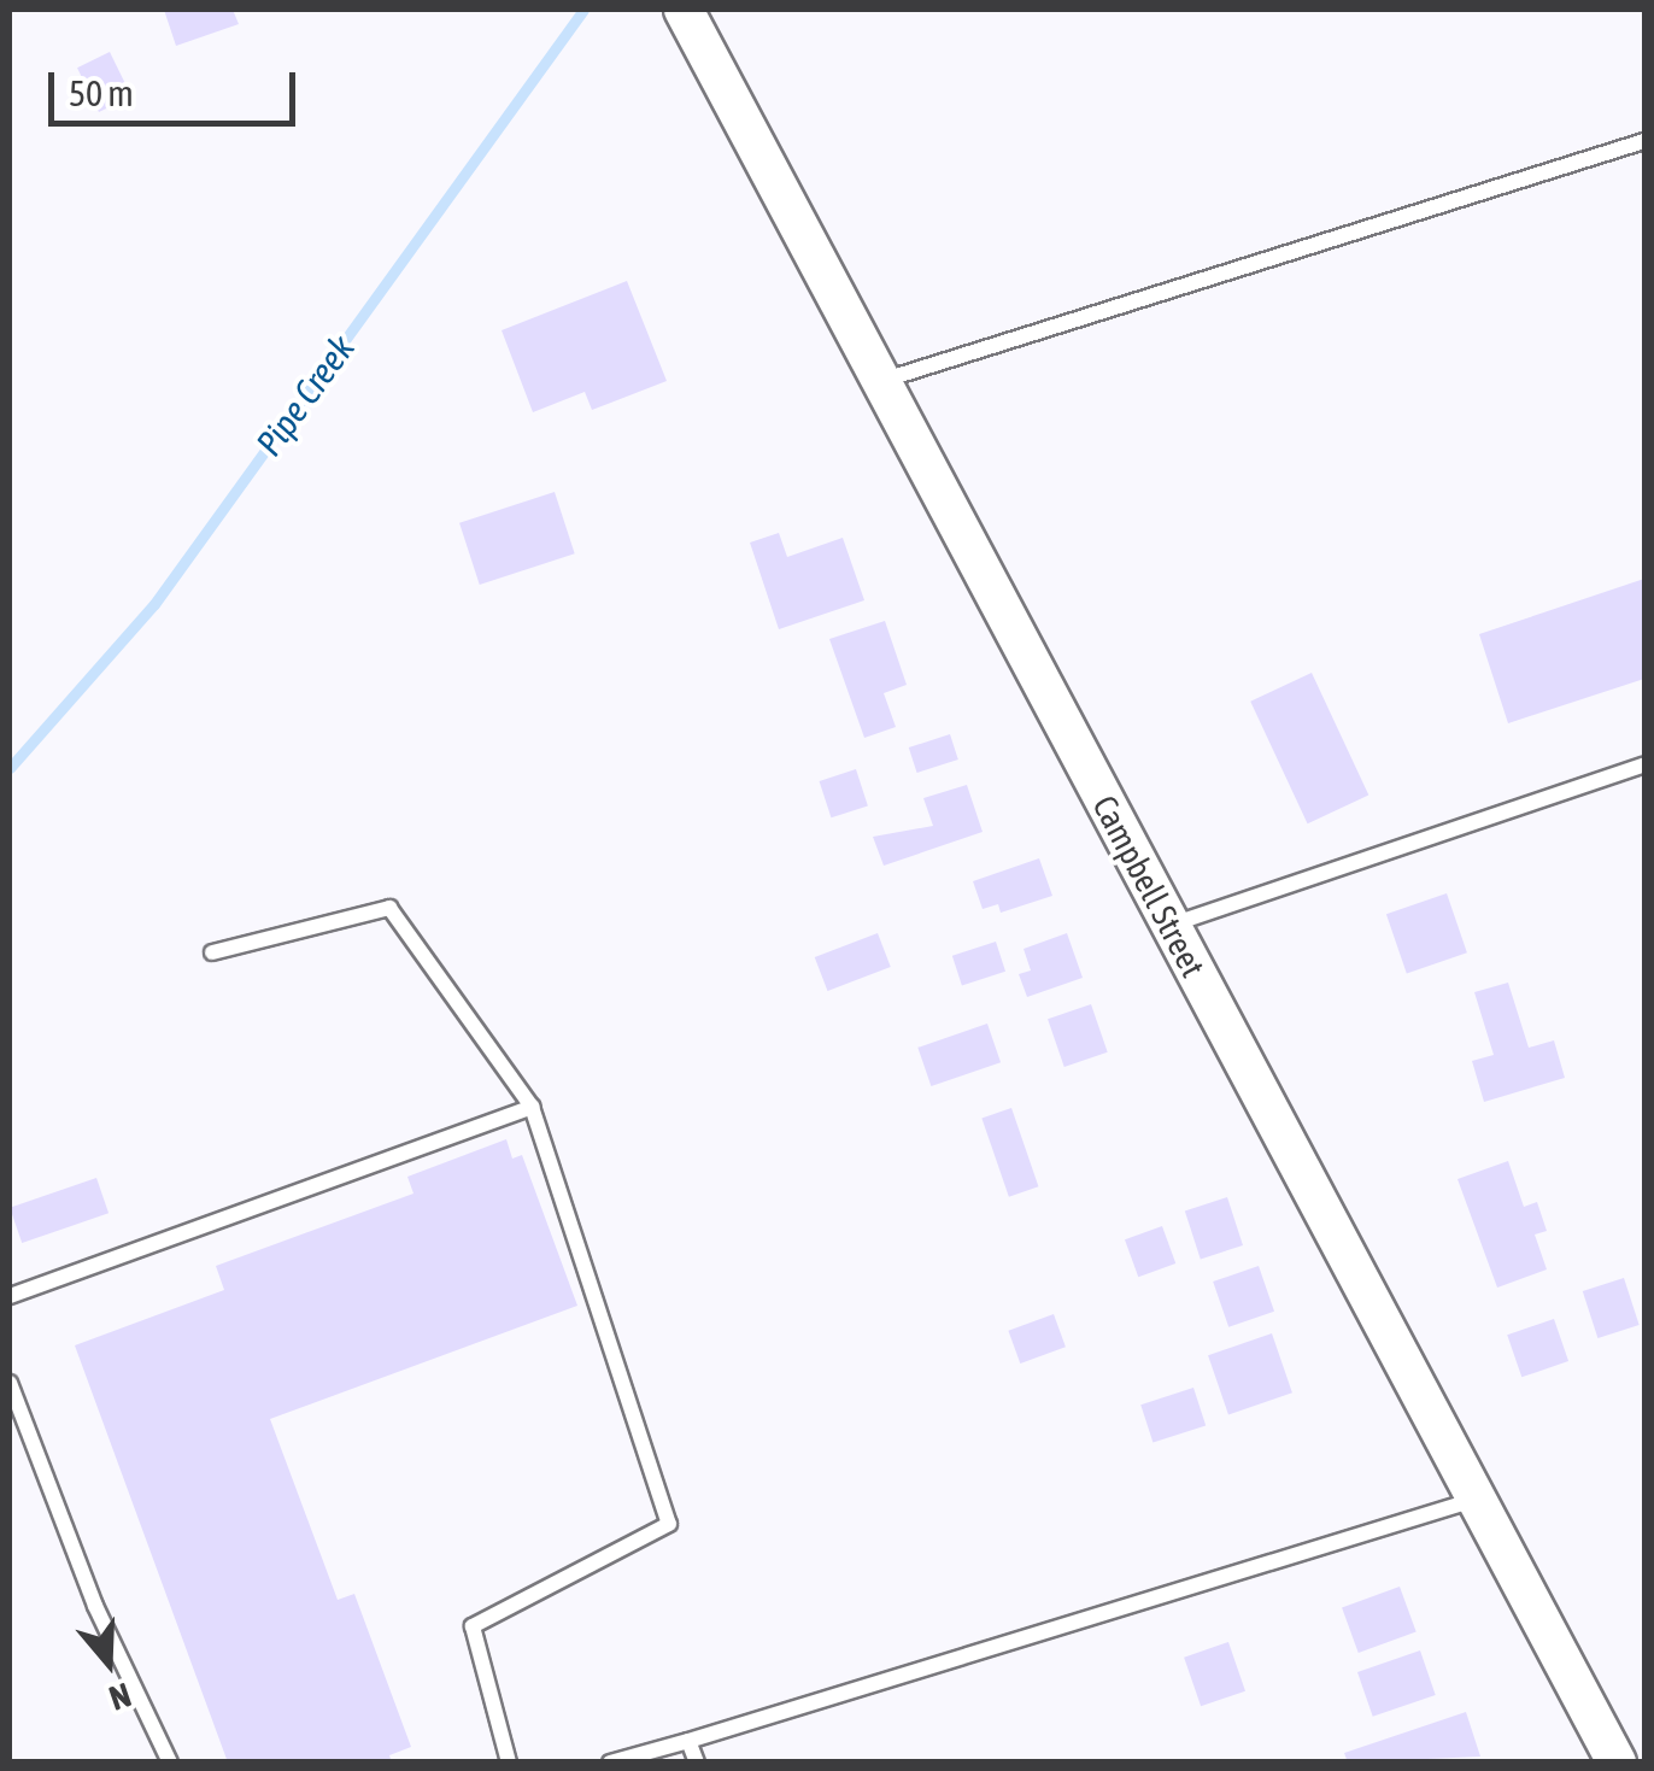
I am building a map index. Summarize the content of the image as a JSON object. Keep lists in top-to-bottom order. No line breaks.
{"streets":{"street":["Campbell Street"]},"water":["Pipe Creek"],"scale_bar":"50 m","north":"bottom"}
